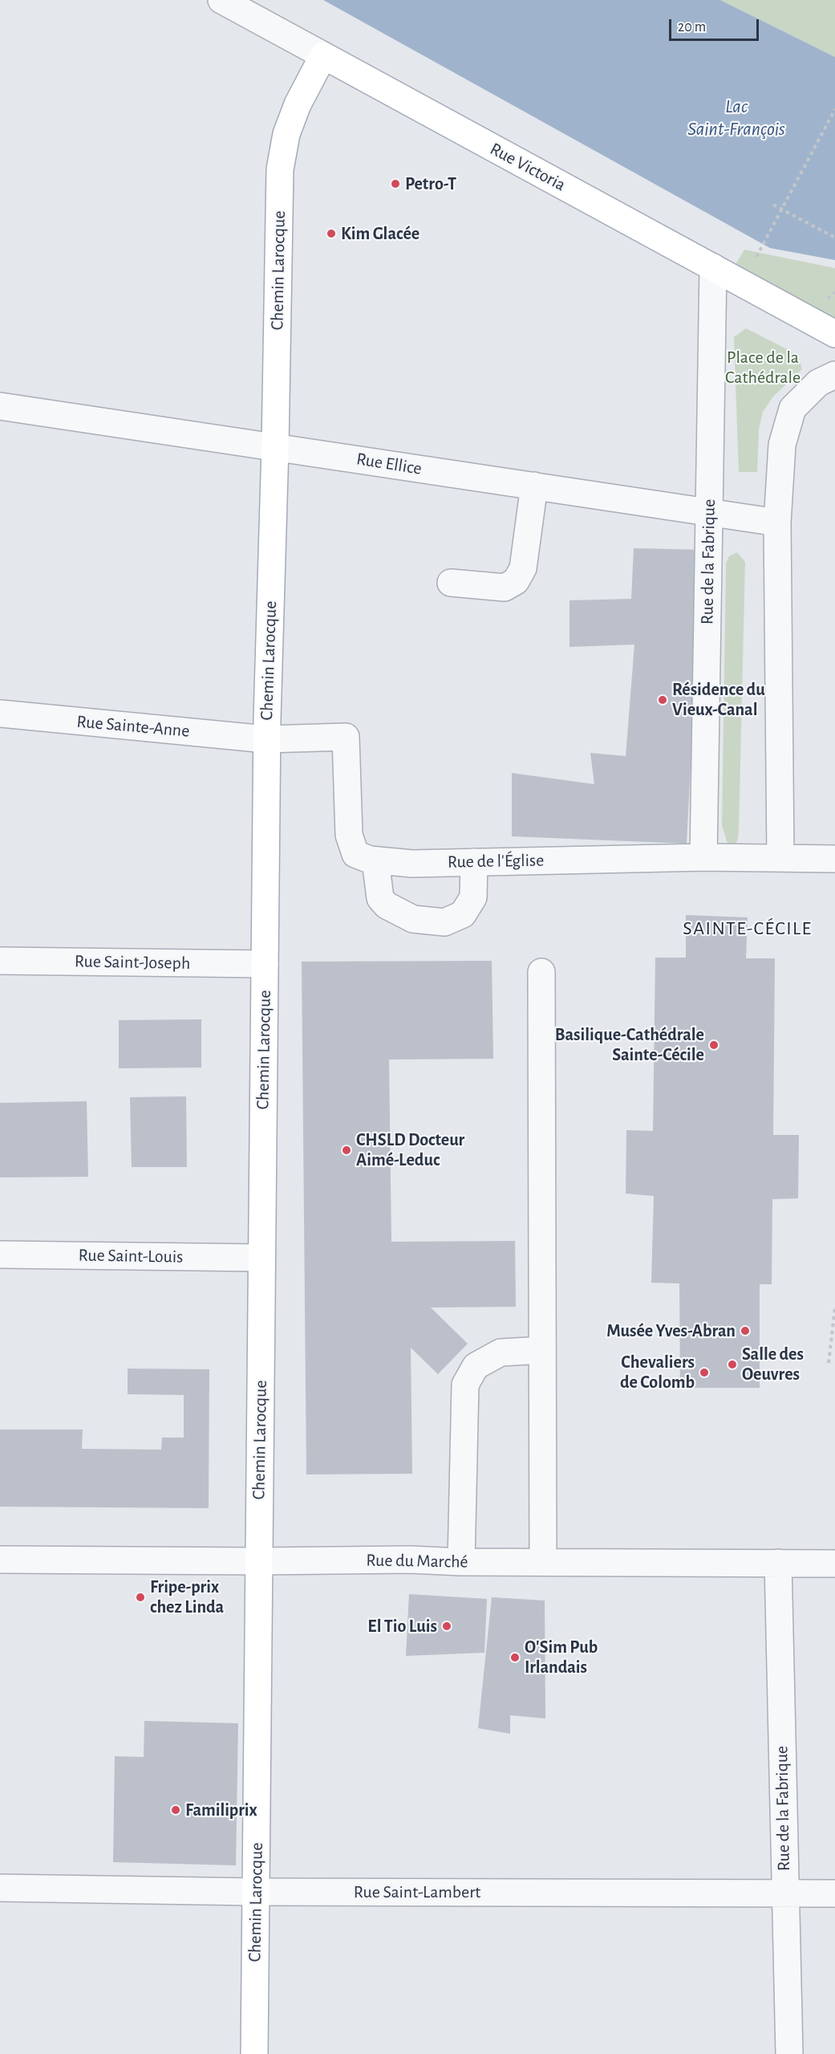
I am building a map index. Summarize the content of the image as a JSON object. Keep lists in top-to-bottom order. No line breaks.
{"streets":{"main road":["Rue Victoria","Chemin Larocque"],"street":["Rue Ellice","Rue de la Fabrique","Rue Sainte-Anne","Rue de l'Église","Rue Saint-Joseph","Rue Saint-Louis","Rue du Marché","Rue Saint-Lambert"]},"crossings":[["Rue Victoria","Chemin Larocque"],["Rue Victoria","Rue de la Fabrique"],["Chemin Larocque","Rue Ellice"],["Chemin Larocque","Rue Sainte-Anne"],["Chemin Larocque","Rue de l'Église"],["Chemin Larocque","Rue Saint-Joseph"],["Chemin Larocque","Rue Saint-Louis"],["Chemin Larocque","Rue du Marché"],["Chemin Larocque","Rue Saint-Lambert"],["Rue Ellice","Rue de la Fabrique"],["Rue de la Fabrique","Rue de l'Église"],["Rue de la Fabrique","Rue du Marché"],["Rue de la Fabrique","Rue Saint-Lambert"],["Rue Sainte-Anne","Rue de l'Église"]],"districts":["SAINTE-CÉCILE"],"water":["Lac Saint-François"],"parks":["Place de la Cathédrale"],"places":["Petro-T","Kim Glacée","Résidence du Vieux-Canal","Basilique-Cathédrale Sainte-Cécile","CHSLD Docteur Aimé-Leduc","Musée Yves-Abran","Salle des Oeuvres","Chevaliers de Colomb","Fripe-prix chez Linda","El Tio Luis","O'Sim Pub Irlandais","Familiprix"],"scale_bar":"20 m"}
